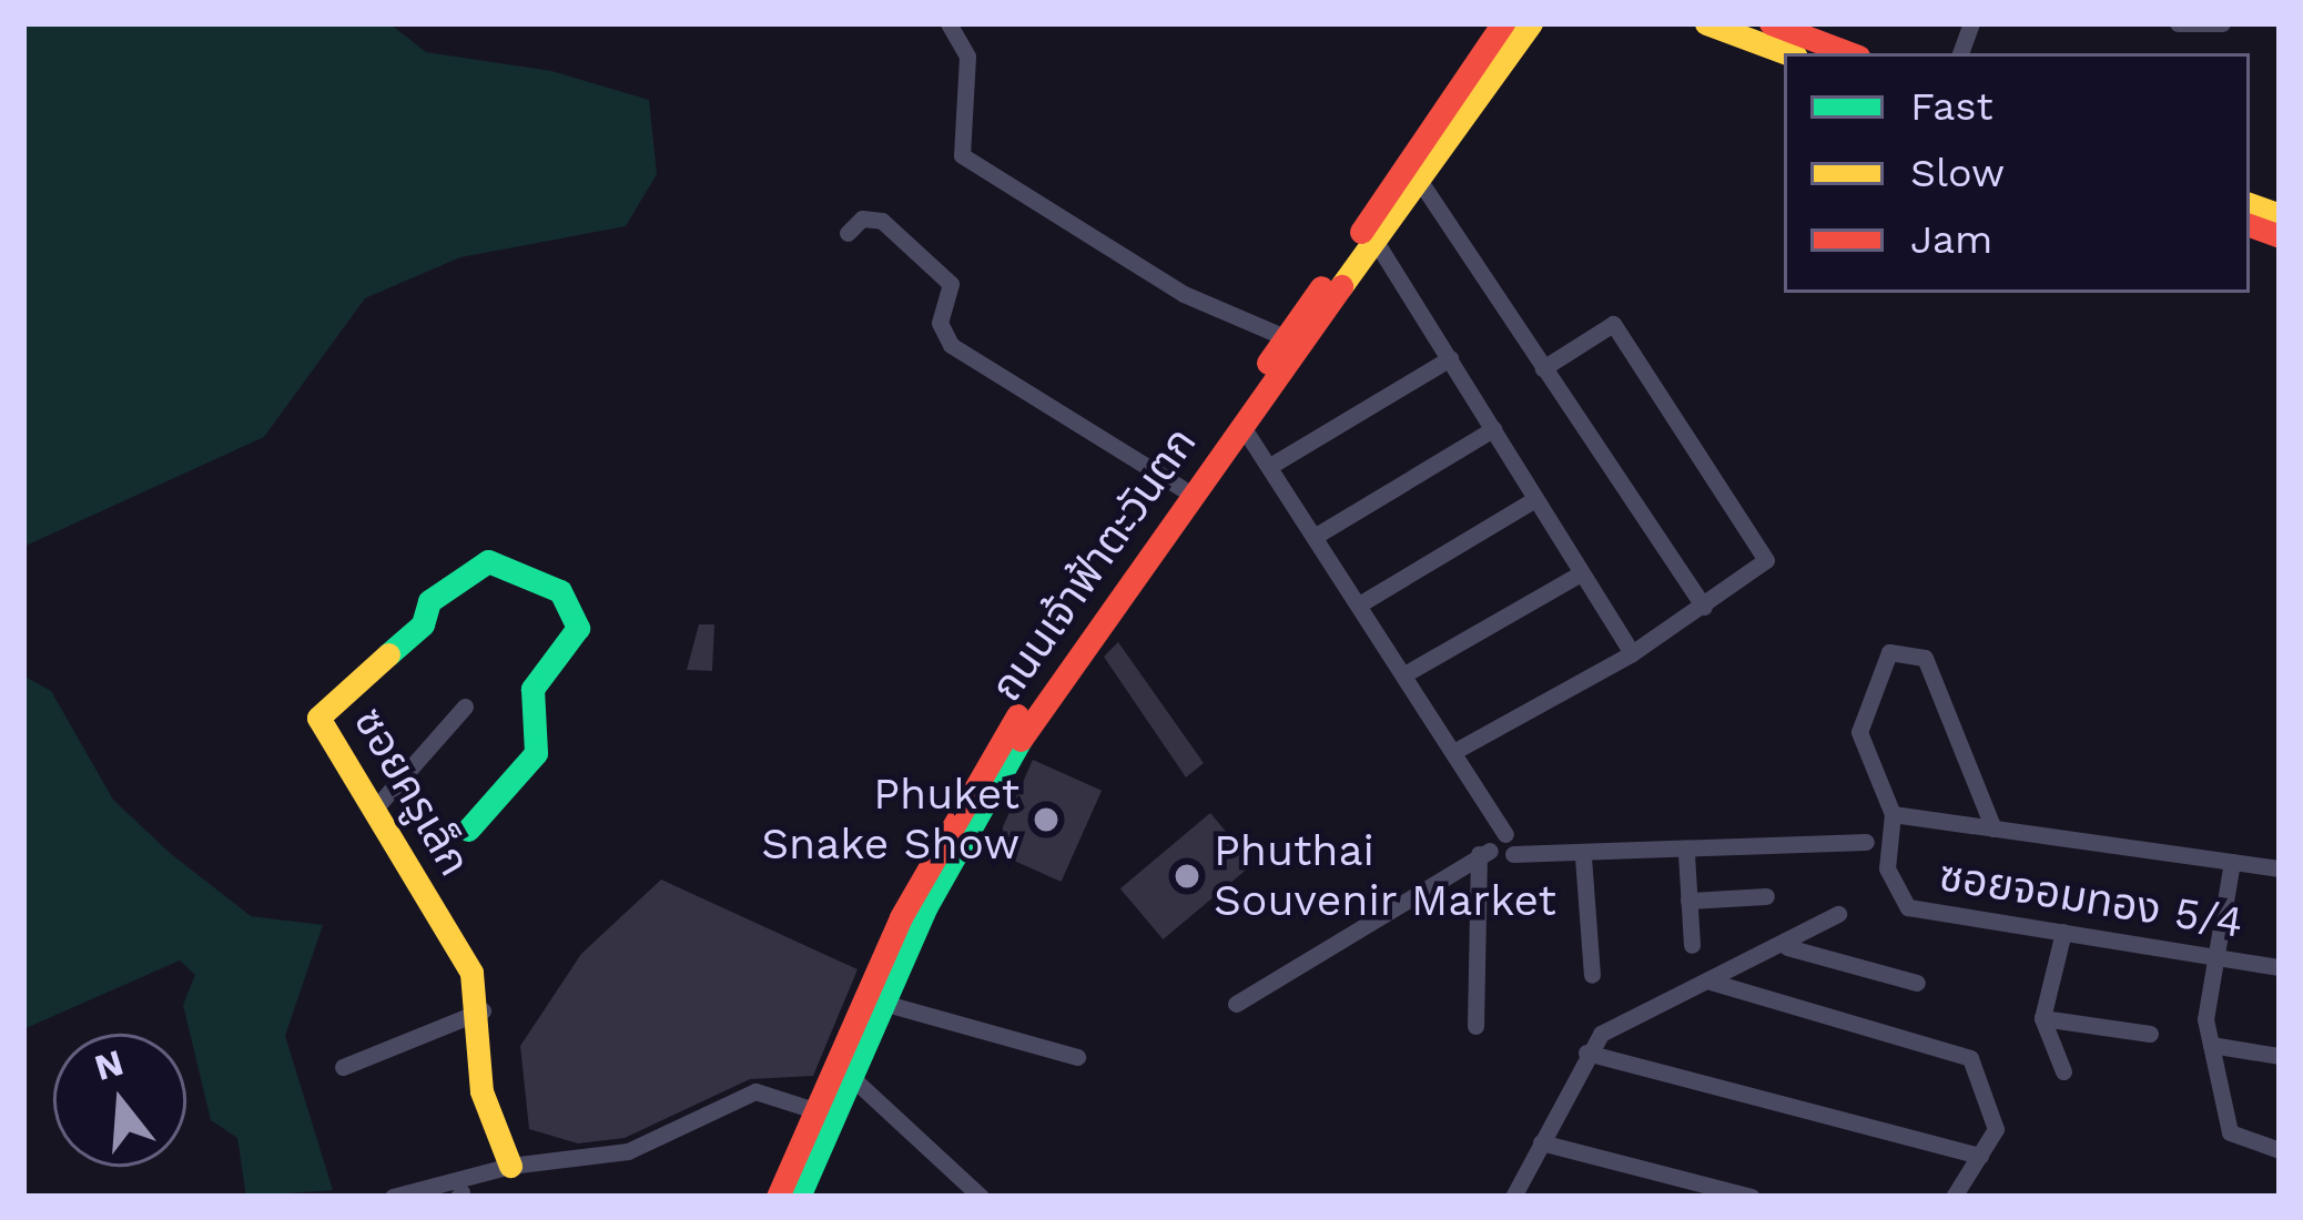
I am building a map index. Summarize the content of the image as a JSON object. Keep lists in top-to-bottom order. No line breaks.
{"streets":{"main road":["ถนนเจ้าฟ้าตะวันตก","ซอยครูเล็ก"],"street":["ซอยจอมทอง 5/4"]},"places":["Phuket Snake Show","Phuthai Souvenir Market"],"legend":["Fast","Slow","Jam"],"north":"top"}
